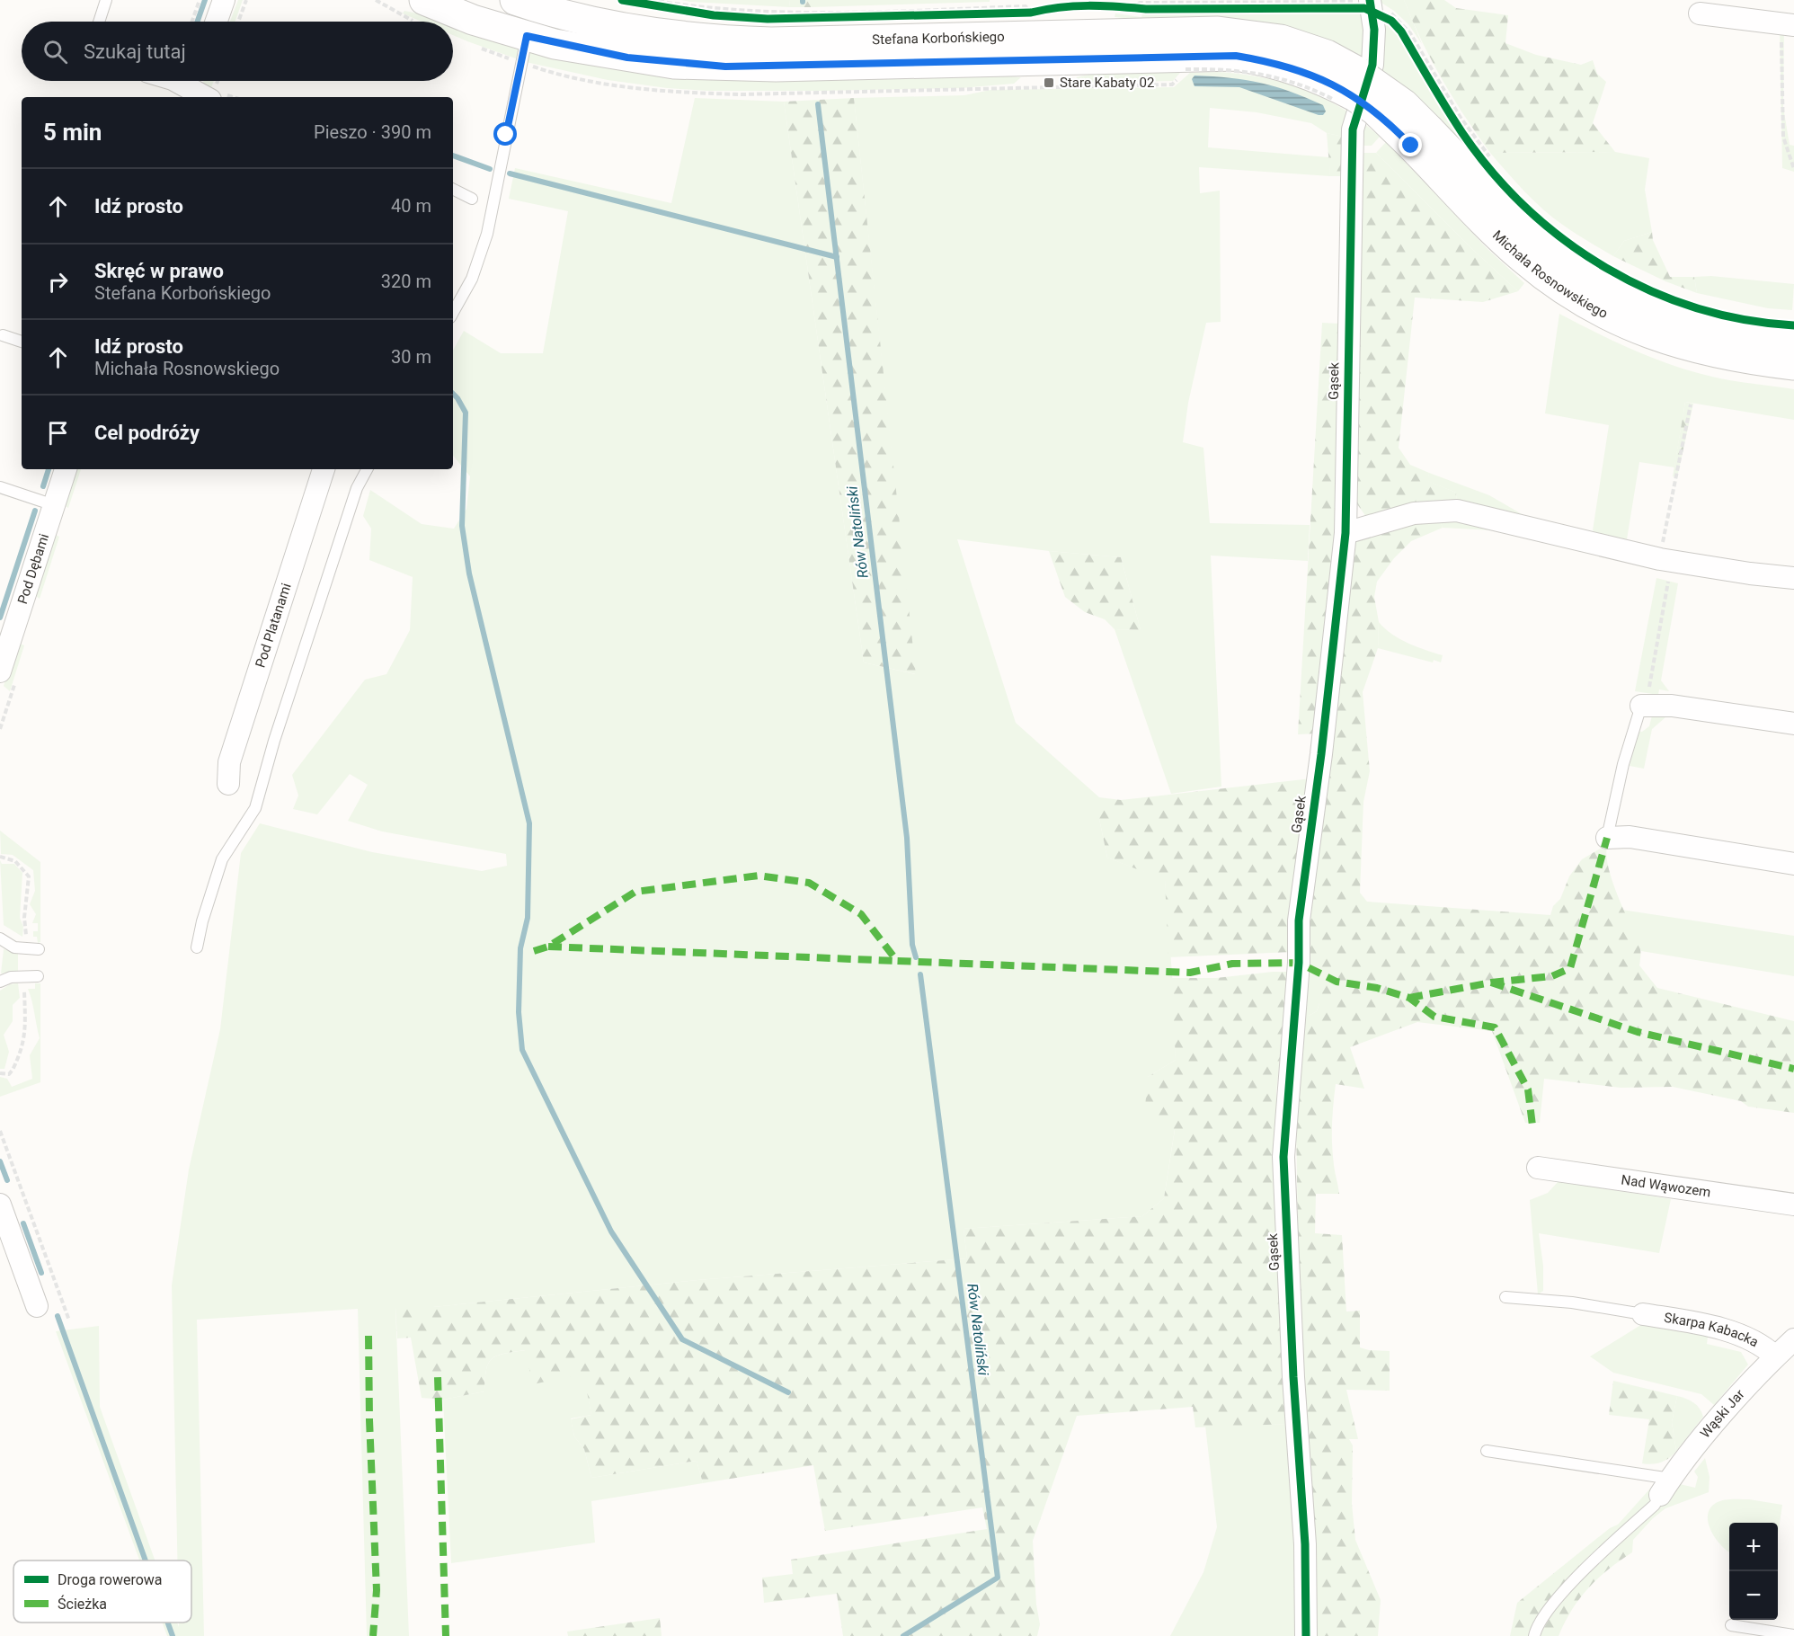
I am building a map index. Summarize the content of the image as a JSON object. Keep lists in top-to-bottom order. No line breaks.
{"streets":{"street":["Stefana Korbońskiego","Michała Rosnowskiego","Gąsek","Pod Dębami","Pod Platanami","Nad Wąwozem","Skarpa Kabacka","Wąski Jar"]},"crossings":[["Stefana Korbońskiego","Michała Rosnowskiego"],["Skarpa Kabacka","Wąski Jar"]],"water":["Rów Natoliński"],"places":{"transit":["Stare Kabaty 02"]},"legend":["Droga rowerowa","Ścieżka"],"page":{"search":"Szukaj tutaj","heading":["5 min","Pieszo · 390 m"],"list":[["Idź prosto","40 m"],["Skręć w prawo","Stefana Korbońskiego","320 m"],["Idź prosto","Michała Rosnowskiego","30 m"],"Cel podróży"],"map_buttons":["+","−"]}}
